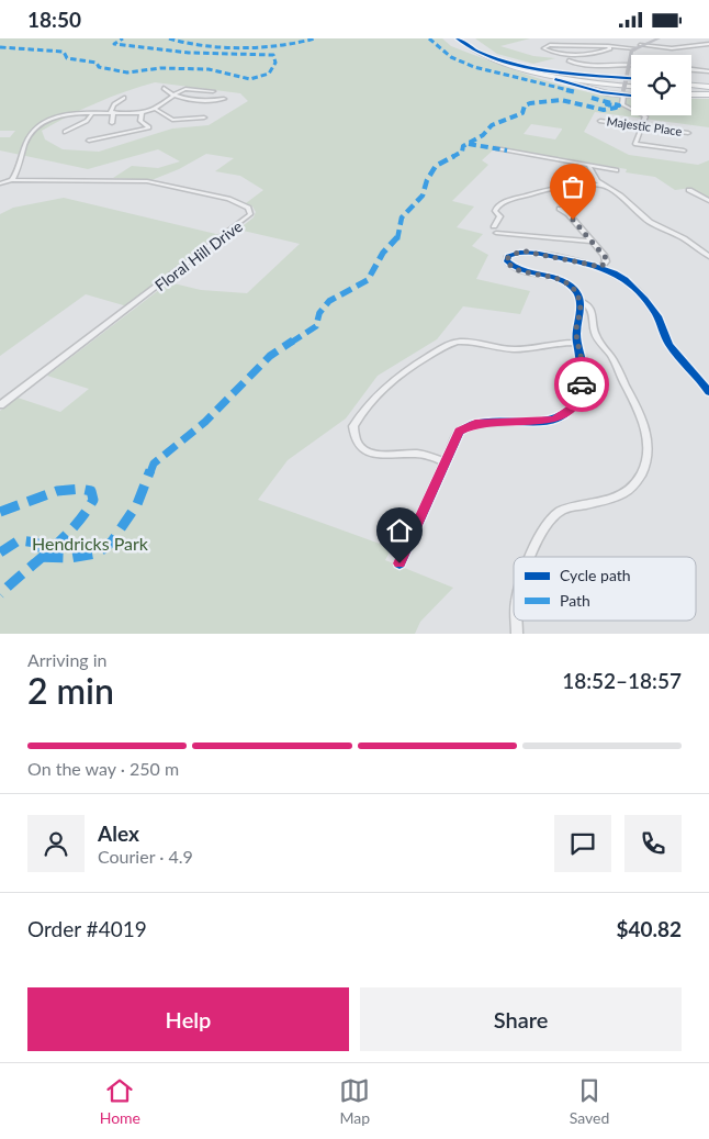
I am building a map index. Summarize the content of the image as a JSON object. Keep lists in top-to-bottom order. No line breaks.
{"streets":{"street":["Majestic Place","Floral Hill Drive"]},"parks":["Hendricks Park"],"legend":["Cycle path","Path"],"page":{"status":"18:50","heading":["2 min","Arriving in","18:52–18:57"],"panel":["Alex","Courier · 4.9","Order #4019","$40.82"],"bar":"On the way · 250 m","buttons":["Help","Share"],"tabs":["Home","Map","Saved"]}}
